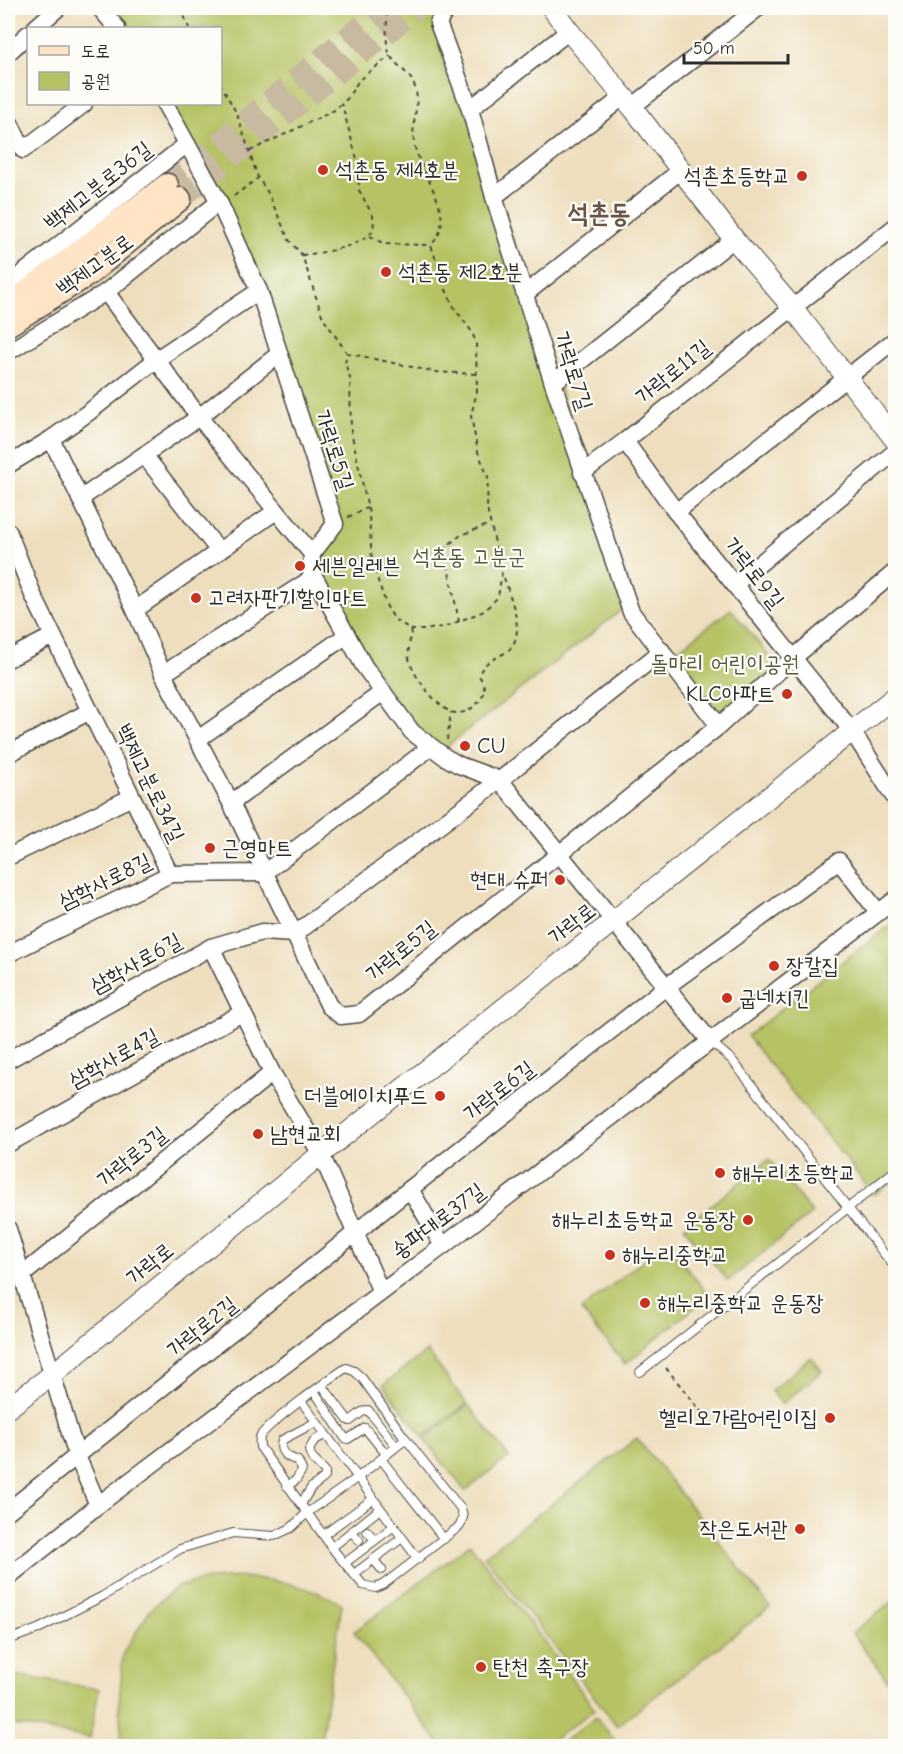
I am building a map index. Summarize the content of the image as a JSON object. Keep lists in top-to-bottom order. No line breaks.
{"streets":{"main road":["백제고분로"],"street":["백제고분로36길","가락로7길","가락로11길","가락로5길","가락로9길","백제고분로34길","삼학사로8길","가락로","삼학사로6길","삼학사로4길","가락로6길","가락로3길","송파대로37길","가락로2길"]},"crossings":[["백제고분로36길","가락로5길"],["가락로7길","가락로11길"],["가락로7길","가락로5길"],["가락로11길","가락로9길"],["가락로5길","가락로9길"],["가락로5길","삼학사로8길"],["가락로5길","삼학사로6길"],["가락로9길","가락로"],["백제고분로34길","삼학사로8길"],["가락로6길","송파대로37길"],["가락로6길","가락로2길"]],"districts":["석촌동"],"parks":["석촌동 고분군","돌마리 어린이공원"],"places":["석촌동 제4호분","석촌초등학교","석촌동 제2호분","세븐일레븐","고려자판기할인마트","KLC아파트","CU","근영마트","현대 슈퍼","장칼집","굽네치킨","더블에이치푸드","남현교회","해누리초등학교","해누리초등학교 운동장","해누리중학교","해누리중학교 운동장","헬리오가람어린이집","작은도서관","탄천 축구장"],"legend":["도로","공원"],"scale_bar":"50 m"}
